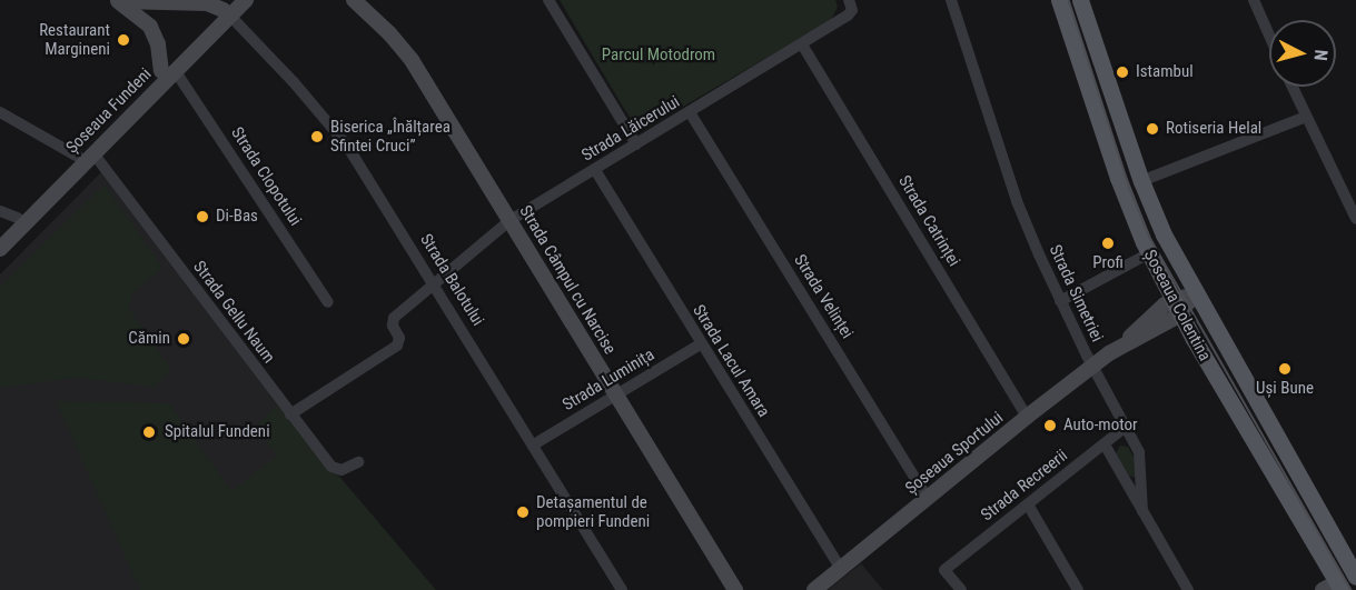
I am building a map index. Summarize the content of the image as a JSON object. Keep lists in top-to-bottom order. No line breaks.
{"streets":{"main road":["Șoseaua Colentina"],"street":["Șoseaua Fundeni","Strada Lăicerului","Strada Clopotului","Strada Catrinței","Strada Balotului","Strada Câmpul cu Narcise","Strada Simetriei","Strada Velinței","Strada Gellu Naum","Strada Lacul Amara","Strada Luminița","Șoseaua Sportului","Strada Recreerii"]},"crossings":[["Șoseaua Fundeni","Strada Clopotului"],["Șoseaua Fundeni","Strada Balotului"],["Șoseaua Fundeni","Strada Gellu Naum"],["Strada Lăicerului","Strada Catrinței"],["Strada Lăicerului","Strada Balotului"],["Strada Lăicerului","Strada Câmpul cu Narcise"],["Strada Lăicerului","Strada Velinței"],["Strada Lăicerului","Strada Lacul Amara"],["Strada Catrinței","Șoseaua Sportului"],["Strada Balotului","Strada Luminița"],["Strada Câmpul cu Narcise","Strada Luminița"],["Strada Simetriei","Șoseaua Sportului"],["Strada Simetriei","Strada Recreerii"],["Strada Velinței","Șoseaua Sportului"],["Șoseaua Colentina","Șoseaua Sportului"],["Strada Lacul Amara","Strada Luminița"],["Strada Lacul Amara","Șoseaua Sportului"]],"parks":["Parcul Motodrom"],"places":["Restaurant Margineni","Istambul","Rotiseria Helal","Biserica „Înălțarea Sfintei Cruci”","Di-Bas","Profi","Cămin","Uși Bune","Auto-motor","Spitalul Fundeni","Detașamentul de pompieri Fundeni"],"north":"right"}
